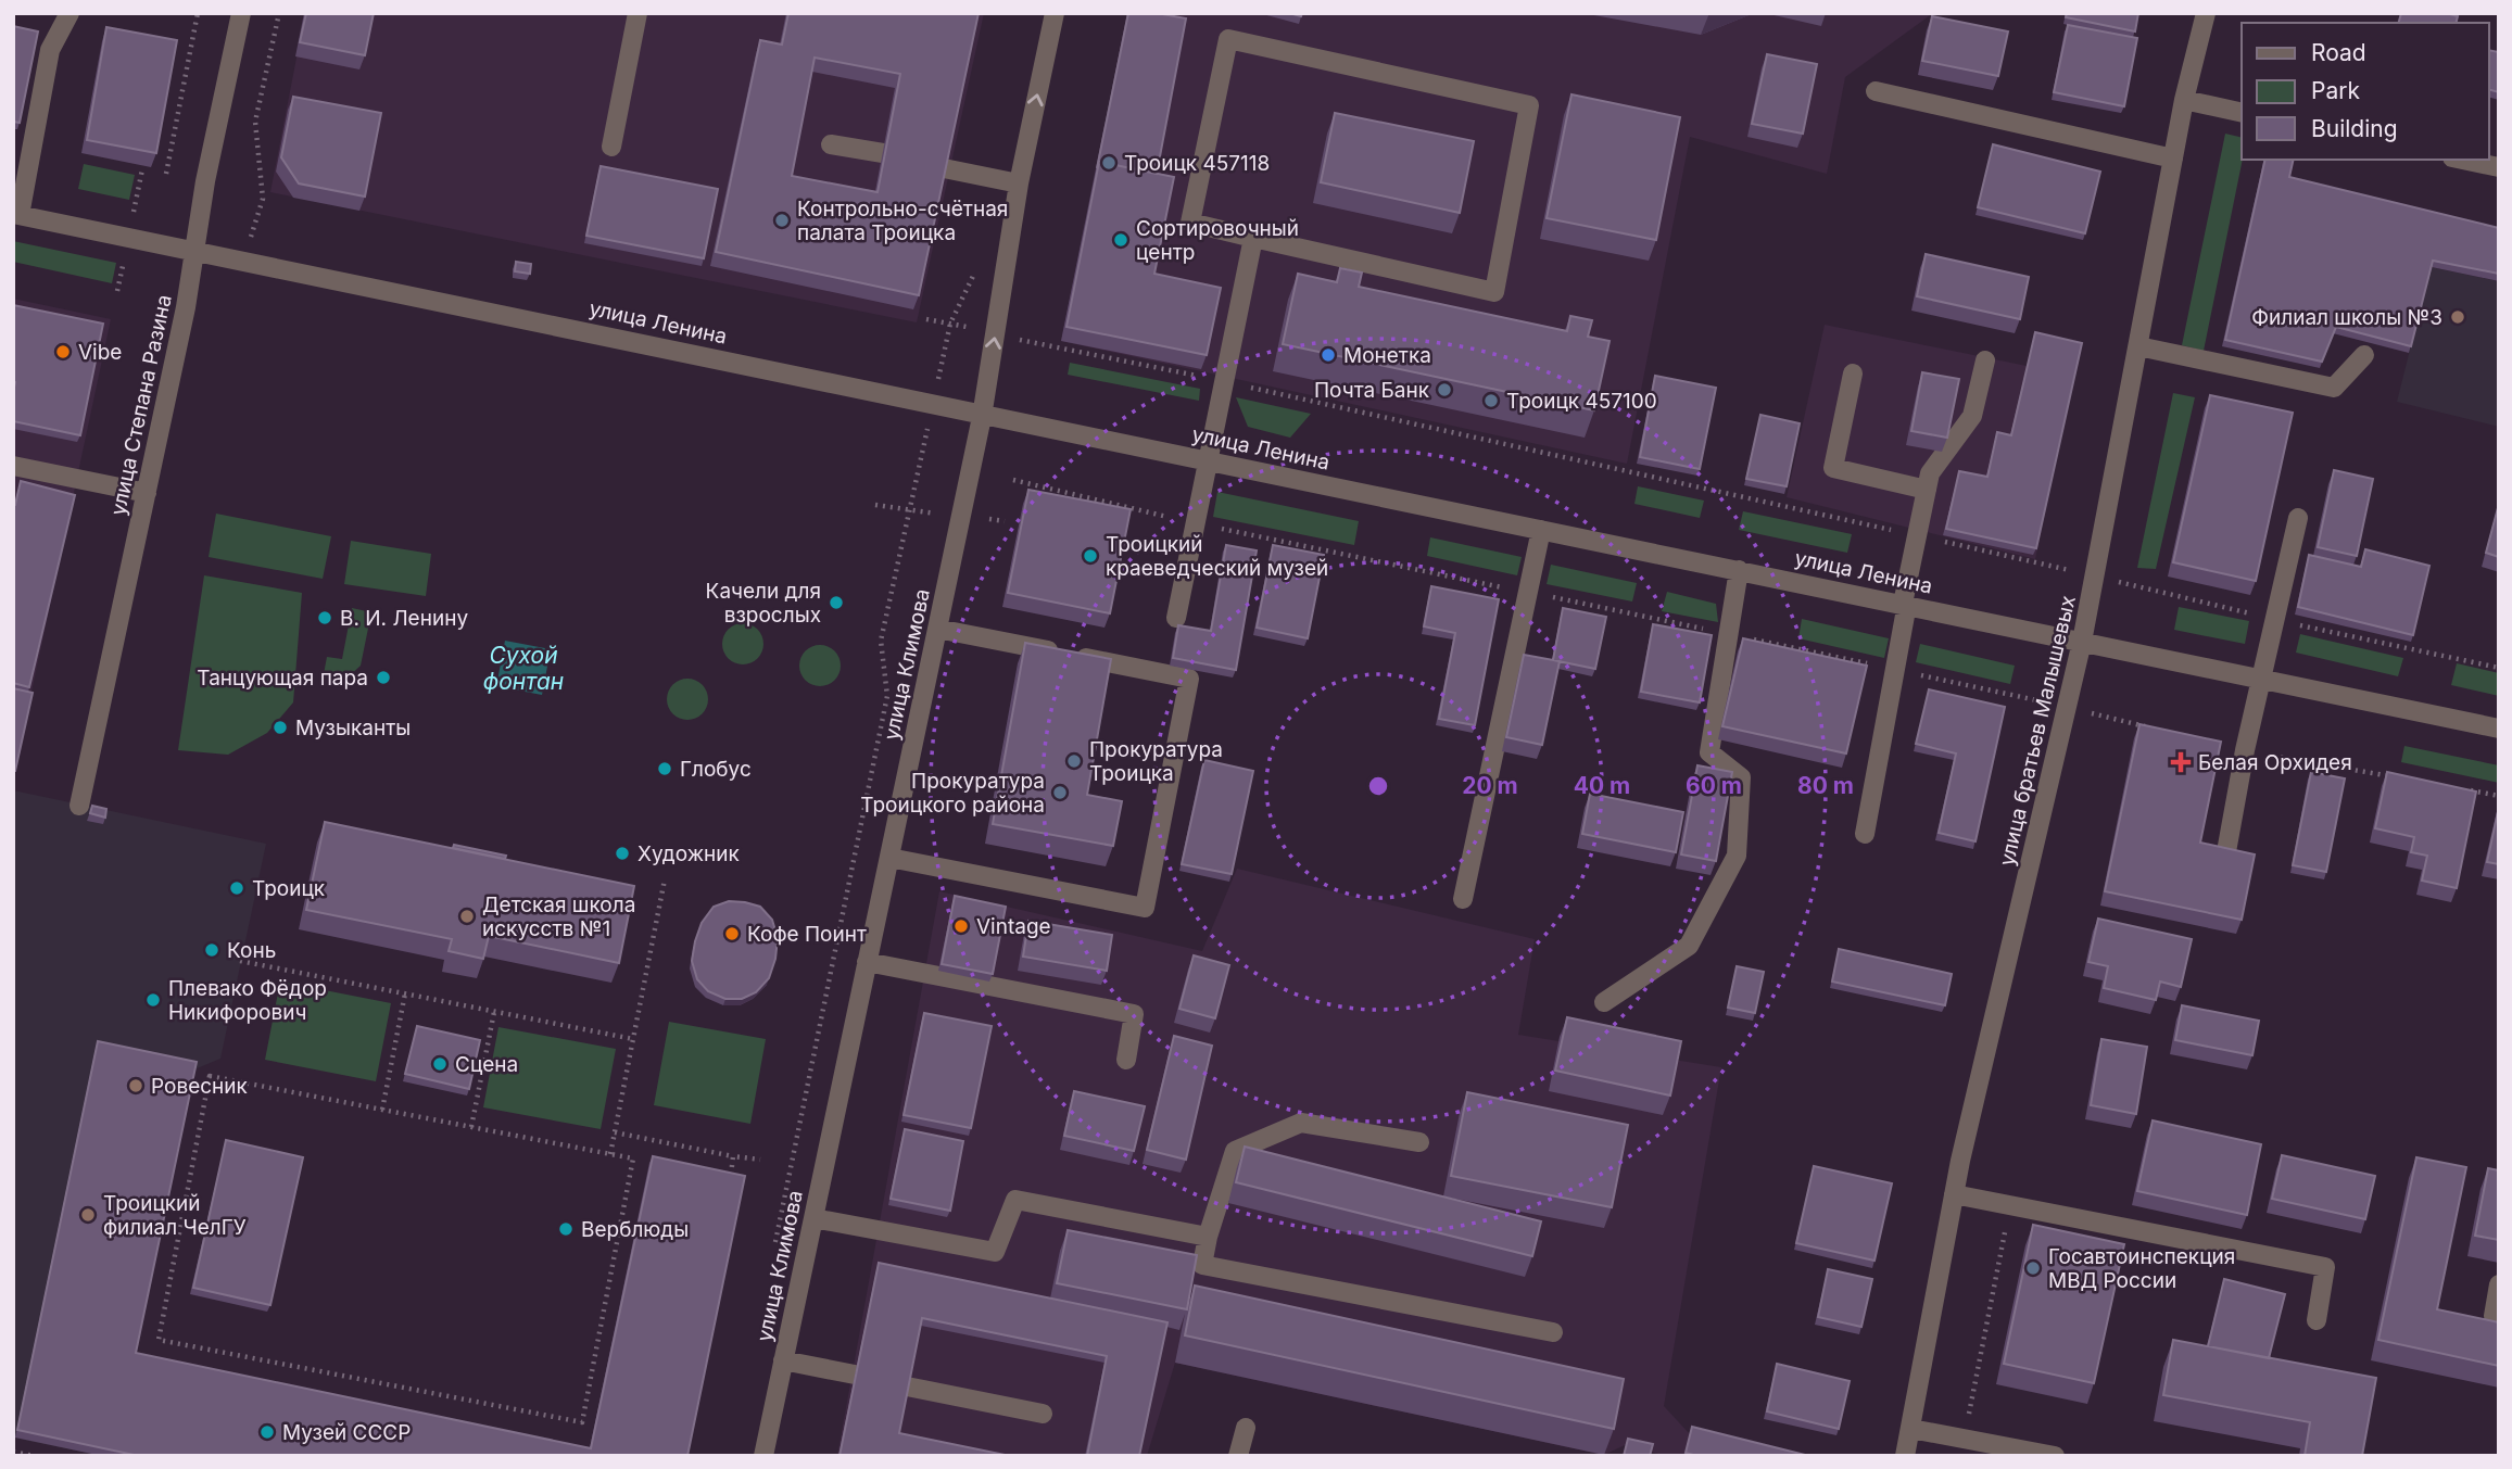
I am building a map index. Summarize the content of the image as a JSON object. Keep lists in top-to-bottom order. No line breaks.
{"streets":{"street":["улица Ленина","улица Степана Разина","улица Климова","улица братьев Малышевых"]},"crossings":[["улица Ленина","улица Степана Разина"],["улица Ленина","улица Климова"],["улица Ленина","улица братьев Малышевых"]],"water":["Сухой фонтан"],"places":{"other":["Троицк 457118","Контрольно-счётная палата Троицка","Сортировочный центр","Филиал школы №3","Vibe","Монетка","Почта Банк","Троицк 457100","Троицкий краеведческий музей","Качели для взрослых","В. И. Ленину","Танцующая пара","Музыканты","Прокуратура Троицка","Глобус","Прокуратура Троицкого района","Художник","Троицк","Детская школа искусств №1","Vintage","Кофе Поинт","Конь","Плевако Фёдор Никифорович","Сцена","Ровесник","Троицкий филиал ЧелГУ","Верблюды","Госавтоинспекция МВД России","Музей СССР"],"health":["Белая Орхидея"]},"legend":["Road","Park","Building"],"rings":["20 m","40 m","60 m","80 m"]}
